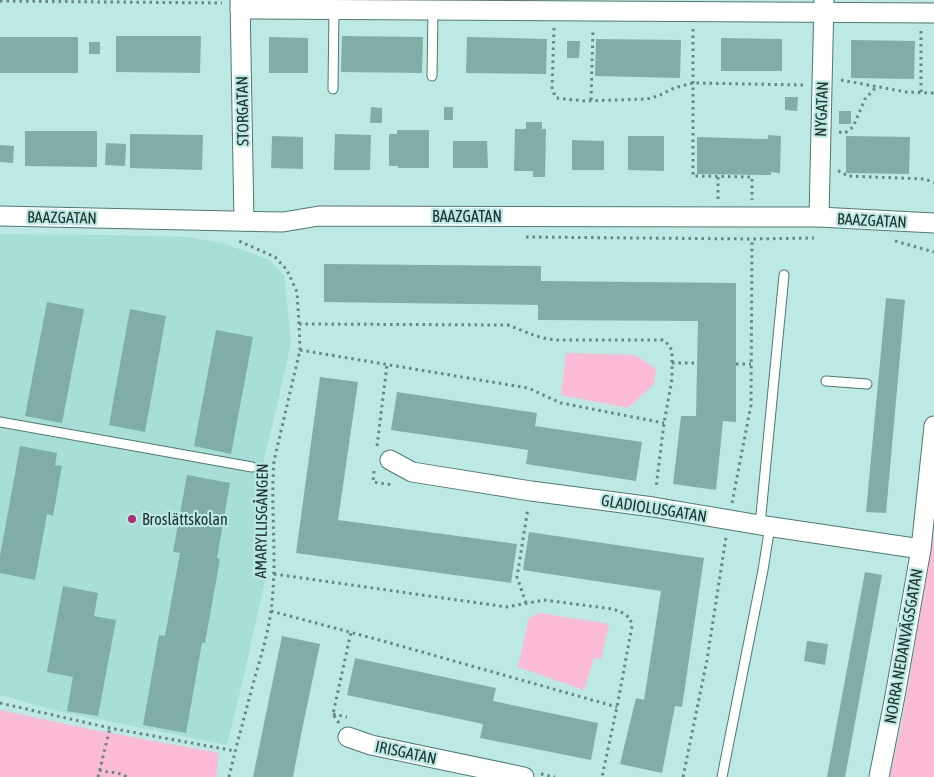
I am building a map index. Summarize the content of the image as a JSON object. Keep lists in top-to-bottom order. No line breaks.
{"streets":{"street":["NYGATAN","STORGATAN","BAAZGATAN","GLADIOLUSGATAN","NORRA NEDANVÄGSGATAN","IRISGATAN"],"path":["AMARYLLISGÅNGEN"]},"crossings":[["NYGATAN","BAAZGATAN"],["STORGATAN","BAAZGATAN"],["GLADIOLUSGATAN","NORRA NEDANVÄGSGATAN"]],"places":["Broslättskolan"]}
